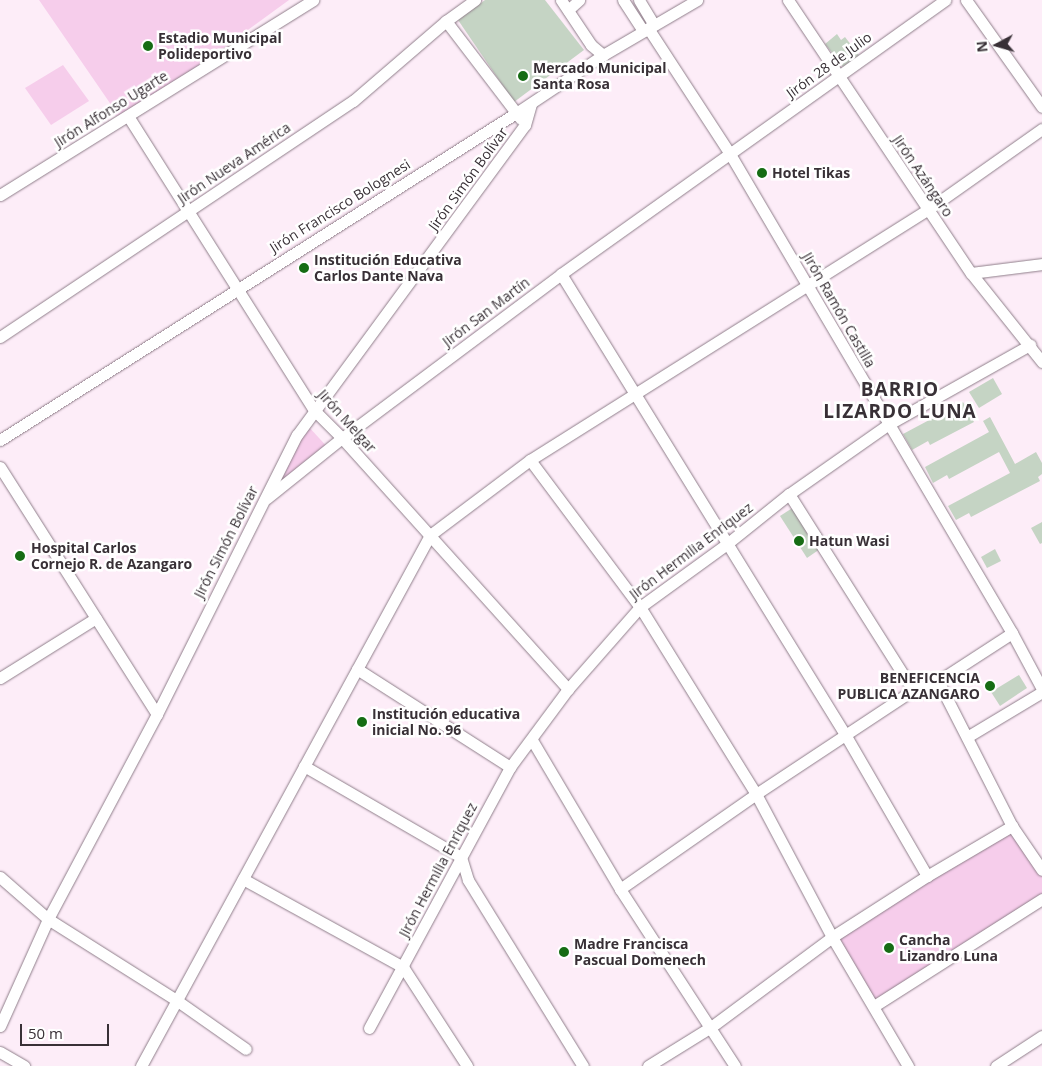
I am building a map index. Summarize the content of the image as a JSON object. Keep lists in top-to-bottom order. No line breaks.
{"streets":{"street":["Jirón 28 de Julio","Jirón Alfonso Ugarte","Jirón Nueva América","Jirón Azángaro","Jirón Simón Bolívar","Jirón Francisco Bolognesi","Jirón Ramón Castilla","Jirón San Martín","Jirón Melgar","Jirón Hermilia Enriquez"]},"crossings":[["Jirón 28 de Julio","Jirón Azángaro"],["Jirón 28 de Julio","Jirón Ramón Castilla"],["Jirón 28 de Julio","Jirón San Martín"],["Jirón Alfonso Ugarte","Jirón Melgar"],["Jirón Nueva América","Jirón Melgar"],["Jirón Azángaro","Jirón Hermilia Enriquez"],["Jirón Simón Bolívar","Jirón Francisco Bolognesi"],["Jirón Simón Bolívar","Jirón San Martín"],["Jirón Simón Bolívar","Jirón Melgar"],["Jirón Francisco Bolognesi","Jirón Ramón Castilla"],["Jirón Francisco Bolognesi","Jirón Melgar"],["Jirón Ramón Castilla","Jirón San Martín"],["Jirón Ramón Castilla","Jirón Hermilia Enriquez"],["Jirón San Martín","Jirón Melgar"],["Jirón Melgar","Jirón Hermilia Enriquez"]],"districts":["BARRIO LIZARDO LUNA"],"places":["Estadio Municipal Polideportivo","Mercado Municipal Santa Rosa","Hotel Tikas","Institución Educativa Carlos Dante Nava","Hatun Wasi","Hospital Carlos Cornejo R. de Azangaro","BENEFICENCIA PUBLICA AZANGARO","Institución educativa inicial No. 96","Cancha Lizandro Luna","Madre Francisca Pascual Domenech"],"scale_bar":"50 m","north":"left"}
